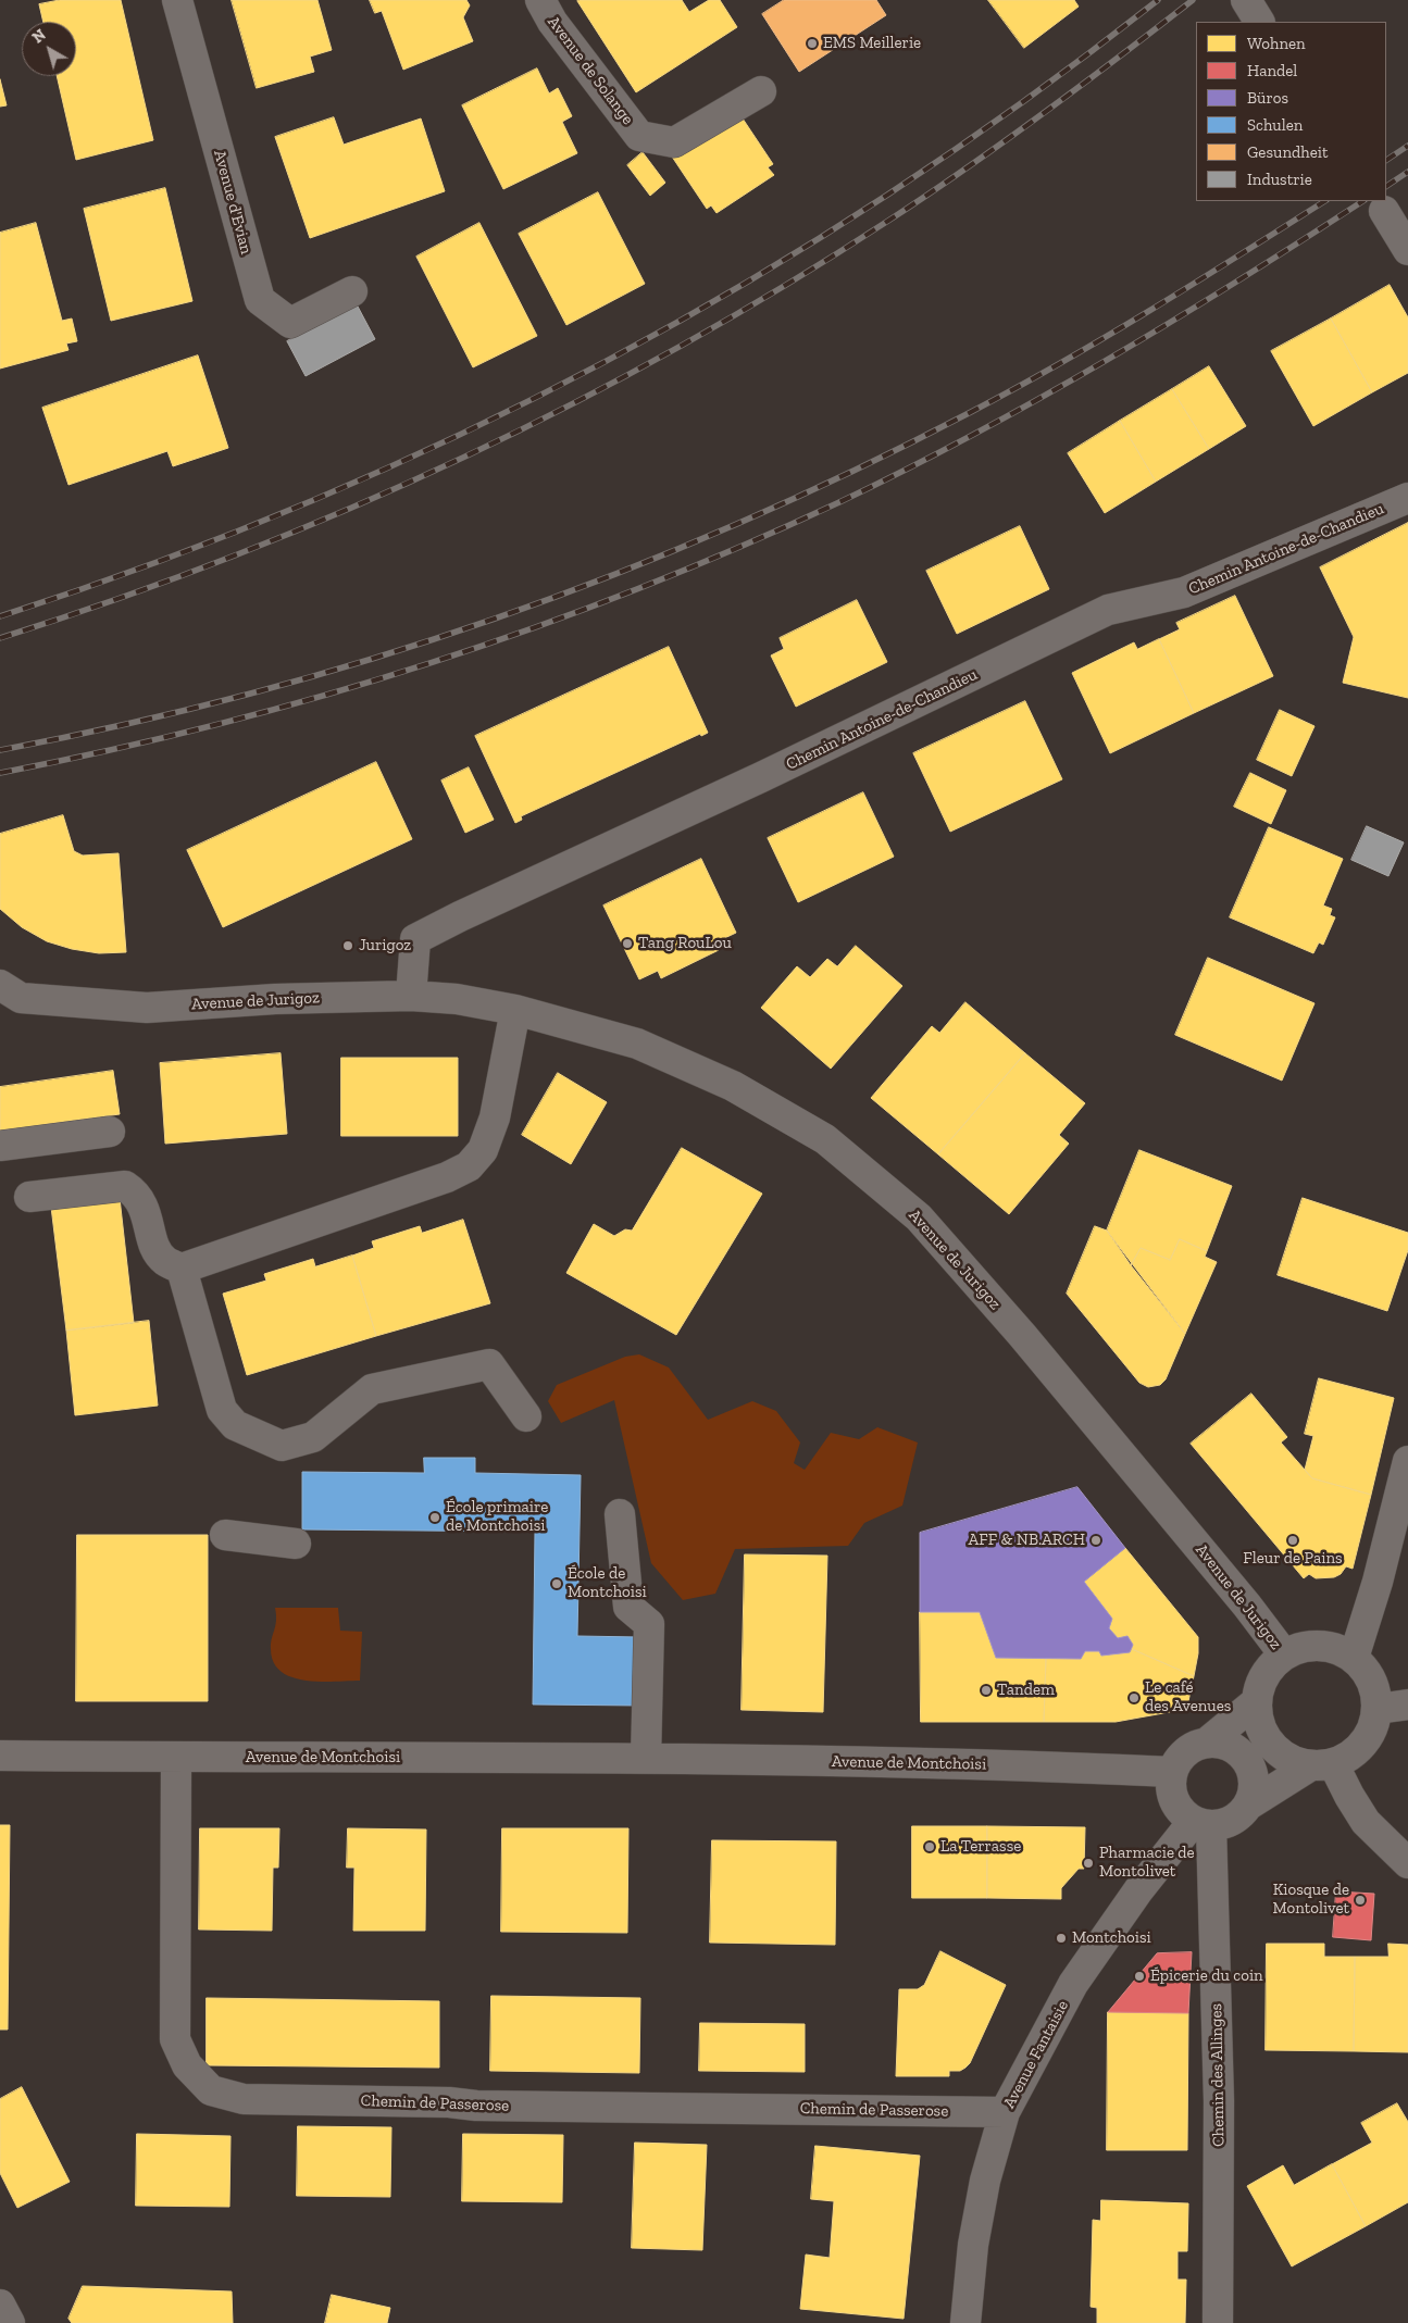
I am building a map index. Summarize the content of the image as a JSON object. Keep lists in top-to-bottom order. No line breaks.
{"streets":{"street":["Avenue de Solange","Avenue d'Evian","Chemin Antoine-de-Chandieu","Avenue de Jurigoz","Avenue de Montchoisi","Avenue Fantaisie","Chemin des Allinges","Chemin de Passerose"]},"crossings":[["Chemin Antoine-de-Chandieu","Avenue de Jurigoz"],["Avenue de Montchoisi","Avenue Fantaisie"],["Avenue de Montchoisi","Chemin des Allinges"],["Avenue de Montchoisi","Chemin de Passerose"],["Avenue Fantaisie","Chemin des Allinges"],["Avenue Fantaisie","Chemin de Passerose"]],"places":["EMS Meillerie","Tang RouLou","Jurigoz","École primaire de Montchoisi","AFF & NB.ARCH","Fleur de Pains","École de Montchoisi","Tandem","Le café des Avenues","La Terrasse","Pharmacie de Montolivet","Kiosque de Montolivet","Montchoisi","Épicerie du coin"],"legend":["Wohnen","Handel","Büros","Schulen","Gesundheit","Industrie"],"north":"top left"}
